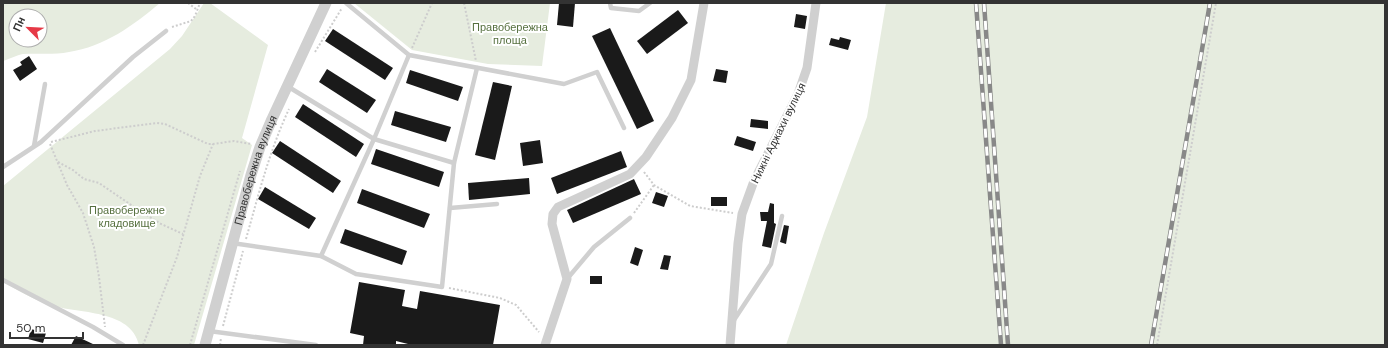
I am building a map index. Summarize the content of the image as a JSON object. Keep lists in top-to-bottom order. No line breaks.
{"streets":{"street":["Нижні Аджахи вулиця","Правобережна вулиця"]},"parks":["Правобережна площа","Правобережне кладовище"],"scale_bar":"50 m","north":"top left"}
